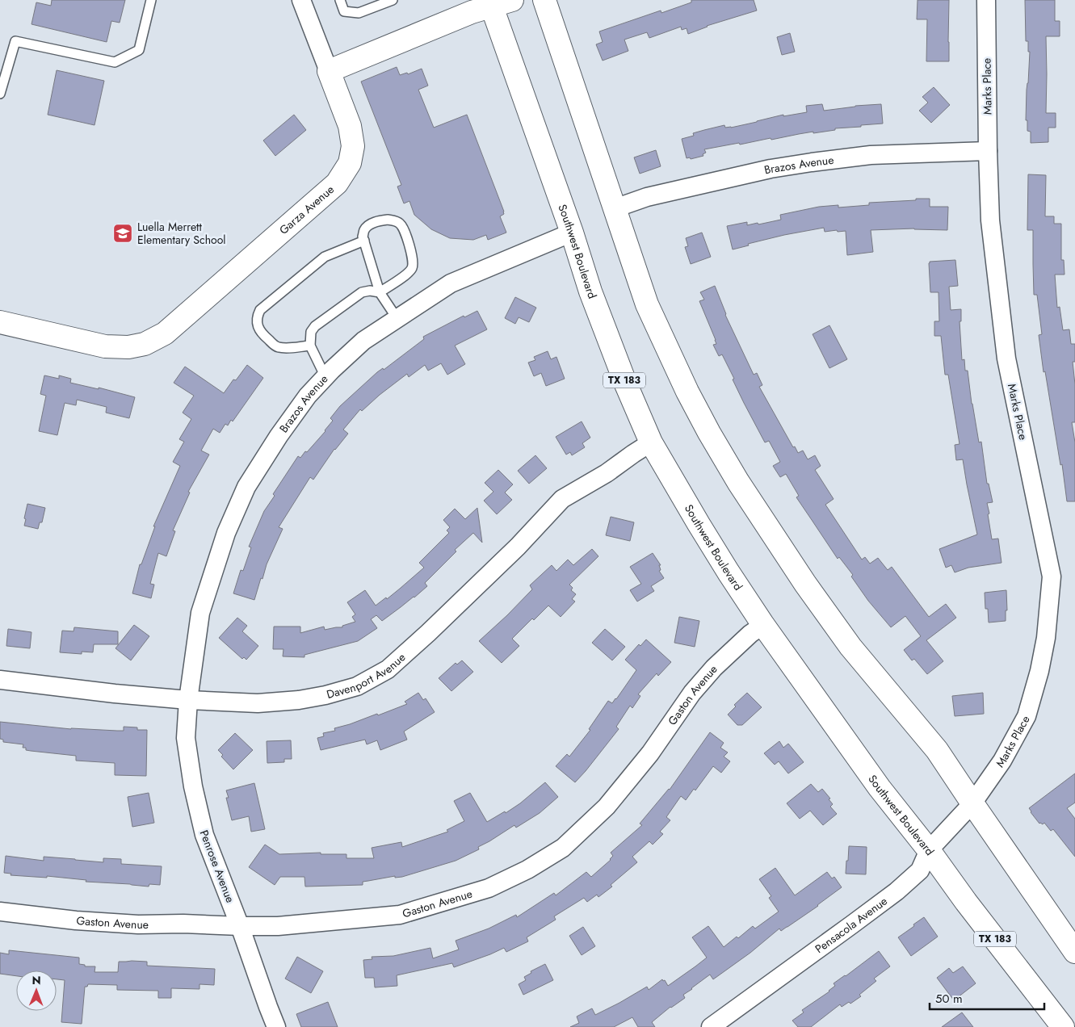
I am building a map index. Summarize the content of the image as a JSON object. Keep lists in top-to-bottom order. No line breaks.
{"streets":{"main road":["Garza Avenue","Southwest Boulevard","TX 183"],"street":["Marks Place","Brazos Avenue","Davenport Avenue","Gaston Avenue","Penrose Avenue","Pensacola Avenue"]},"crossings":[["Marks Place","Brazos Avenue"],["Marks Place","Pensacola Avenue"],["Brazos Avenue","Southwest Boulevard"],["Brazos Avenue","Davenport Avenue"],["Brazos Avenue","Penrose Avenue"],["Southwest Boulevard","Davenport Avenue"],["Southwest Boulevard","Gaston Avenue"],["Southwest Boulevard","Pensacola Avenue"],["Davenport Avenue","Penrose Avenue"],["Gaston Avenue","Penrose Avenue"]],"places":{"school or university":["Luella Merrett Elementary School"]},"scale_bar":"50 m","north":"top"}
